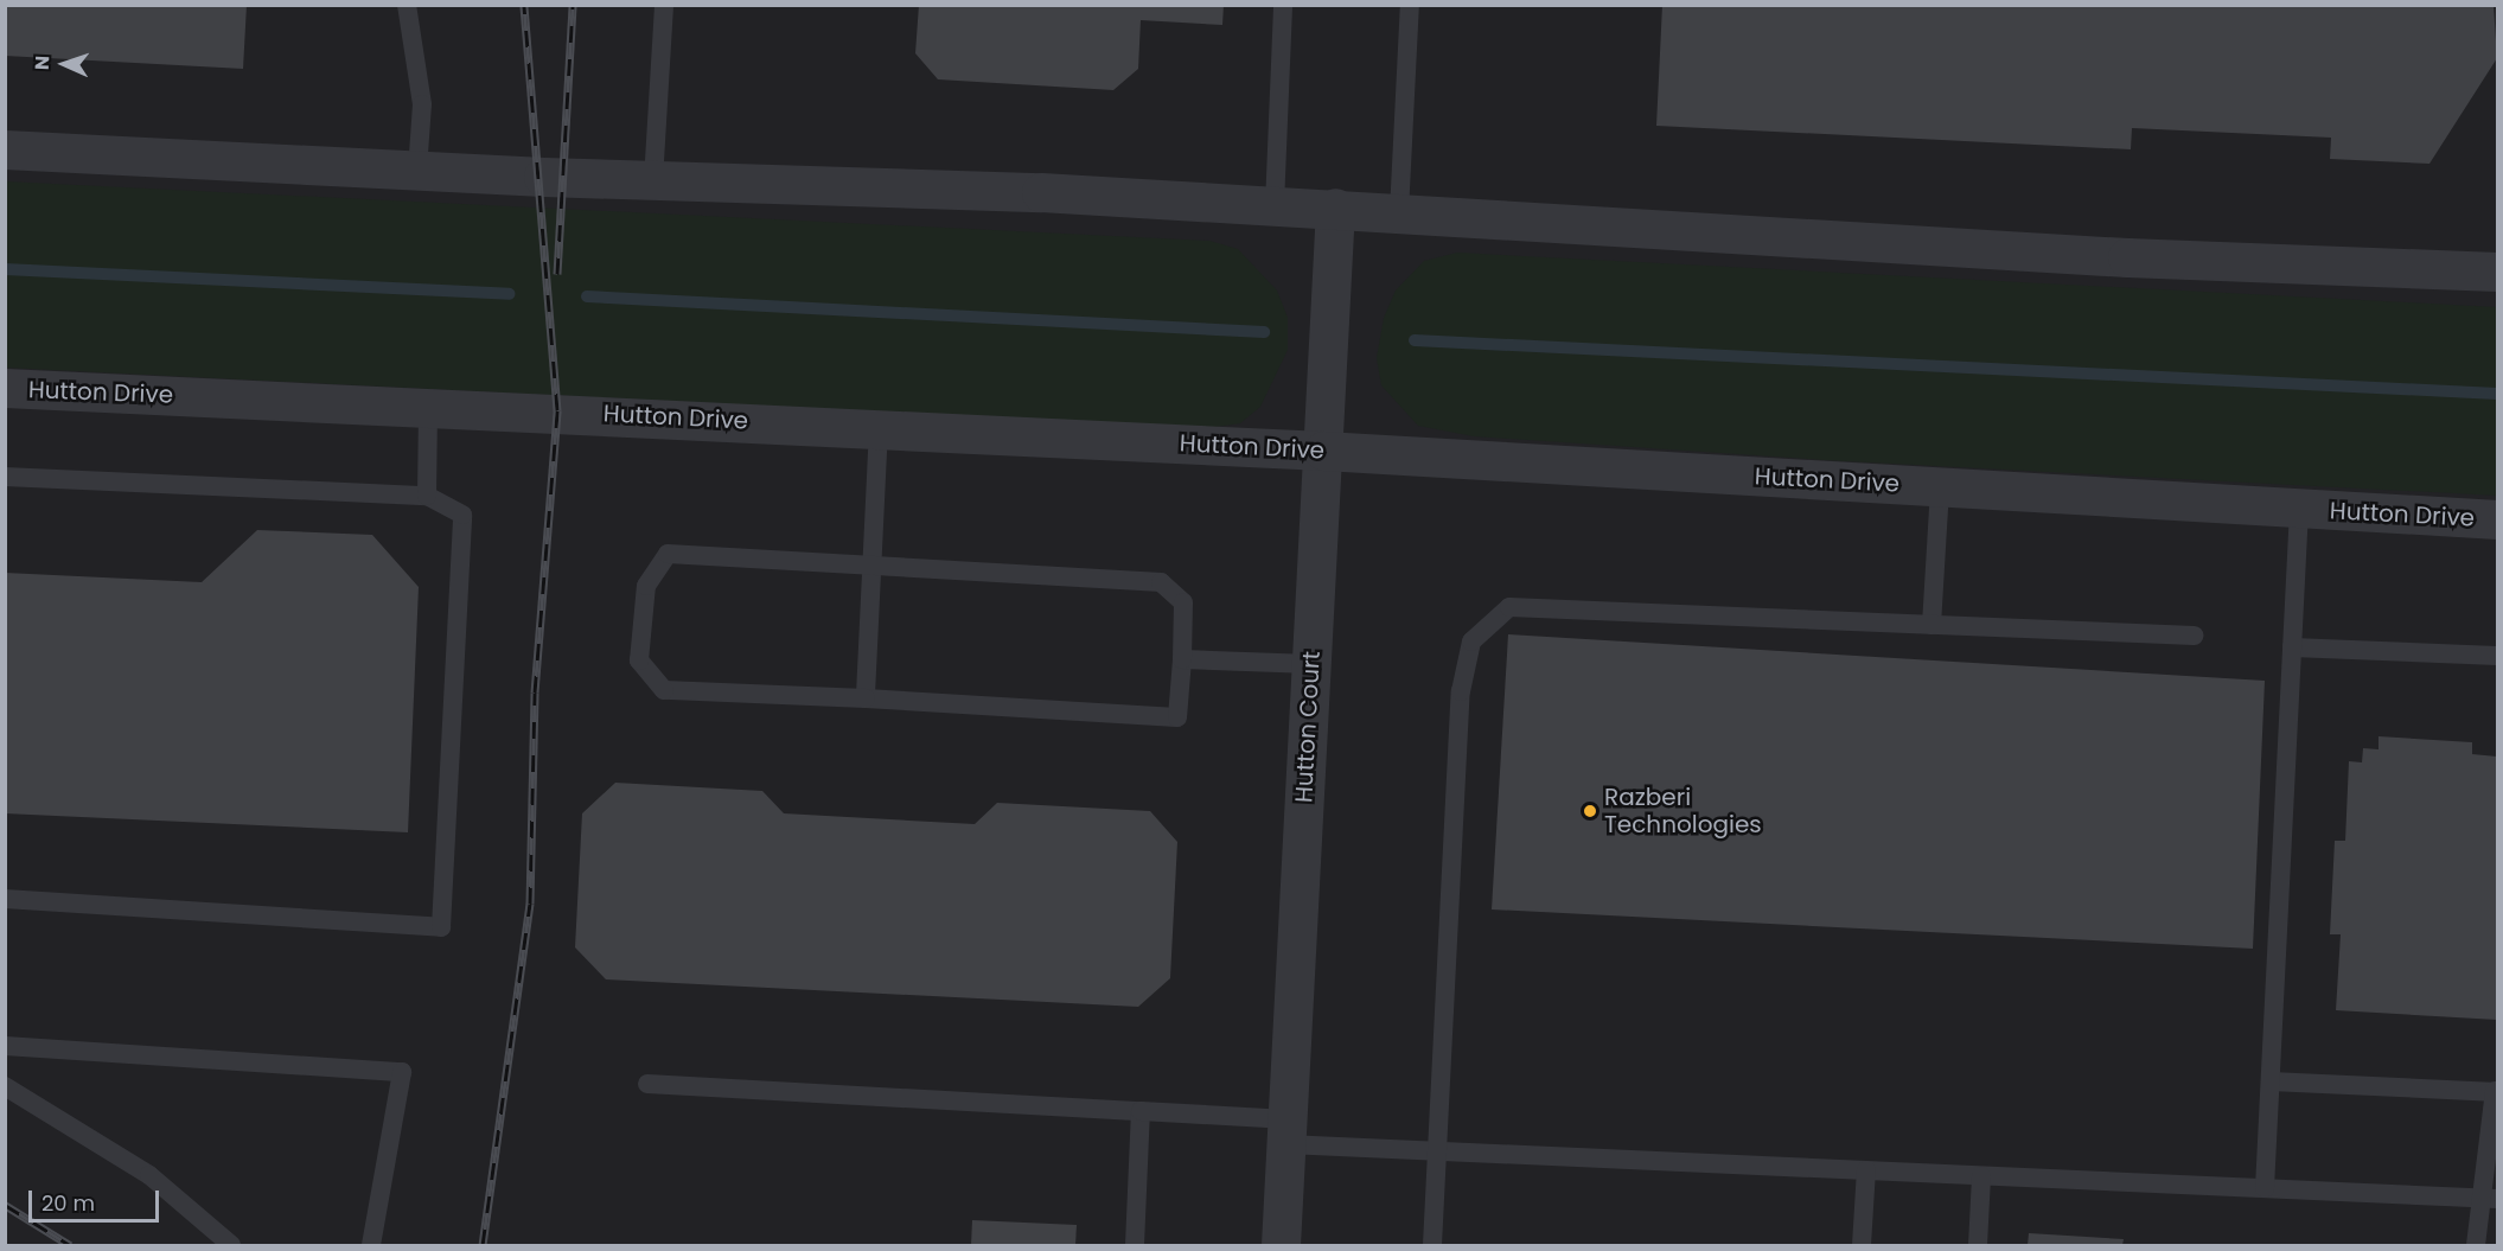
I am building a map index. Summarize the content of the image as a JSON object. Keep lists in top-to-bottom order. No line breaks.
{"streets":{"street":["Hutton Drive","Hutton Court"]},"crossings":[["Hutton Drive","Hutton Court"]],"places":["Razberi Technologies"],"scale_bar":"20 m","north":"left"}
